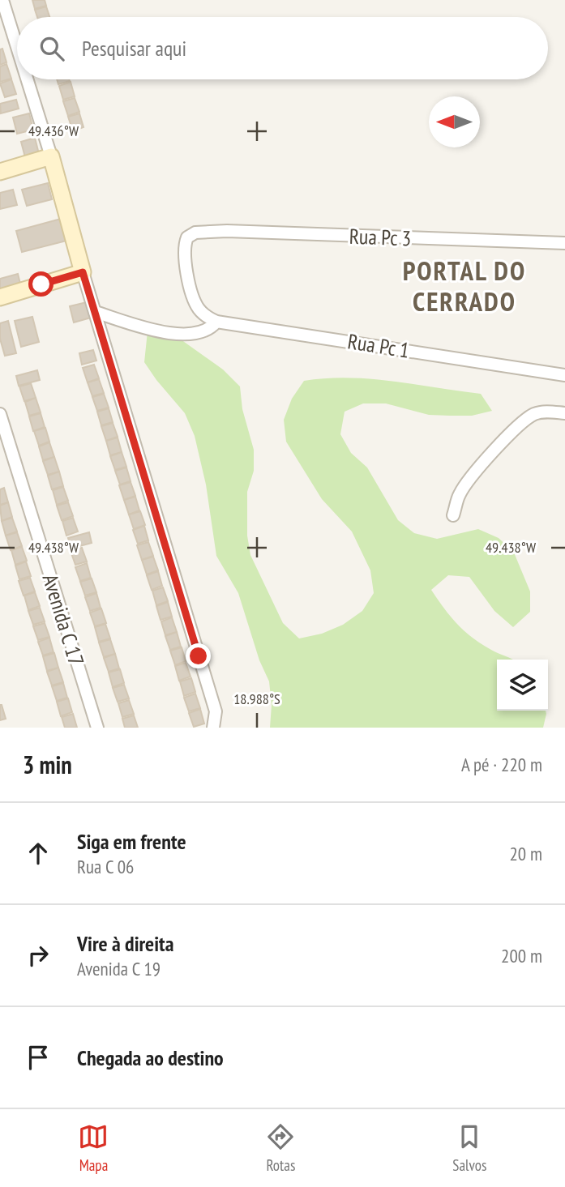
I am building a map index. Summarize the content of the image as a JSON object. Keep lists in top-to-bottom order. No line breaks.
{"streets":{"street":["Rua Pc 3","Rua Pc 1","Avenida C 17"]},"crossings":[["Rua Pc 3","Rua Pc 1"]],"districts":["PORTAL DO CERRADO"],"north":"left","page":{"search":"Pesquisar aqui","heading":["3 min","A pé · 220 m"],"list":[["Siga em frente","Rua C 06","20 m"],["Vire à direita","Avenida C 19","200 m"],"Chegada ao destino"],"nav":["Mapa","Rotas","Salvos"]},"coordinates":["49.436°W","49.438°W","18.988°S"]}
